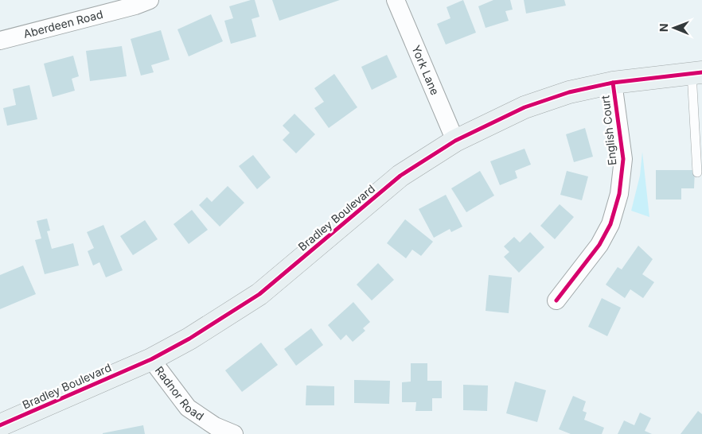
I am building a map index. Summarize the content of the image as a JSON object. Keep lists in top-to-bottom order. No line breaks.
{"streets":{"main road":["Bradley Boulevard"],"street":["Aberdeen Road","York Lane","English Court","Radnor Road"]},"crossings":[["York Lane","Bradley Boulevard"],["English Court","Bradley Boulevard"],["Bradley Boulevard","Radnor Road"]],"north":"left"}
